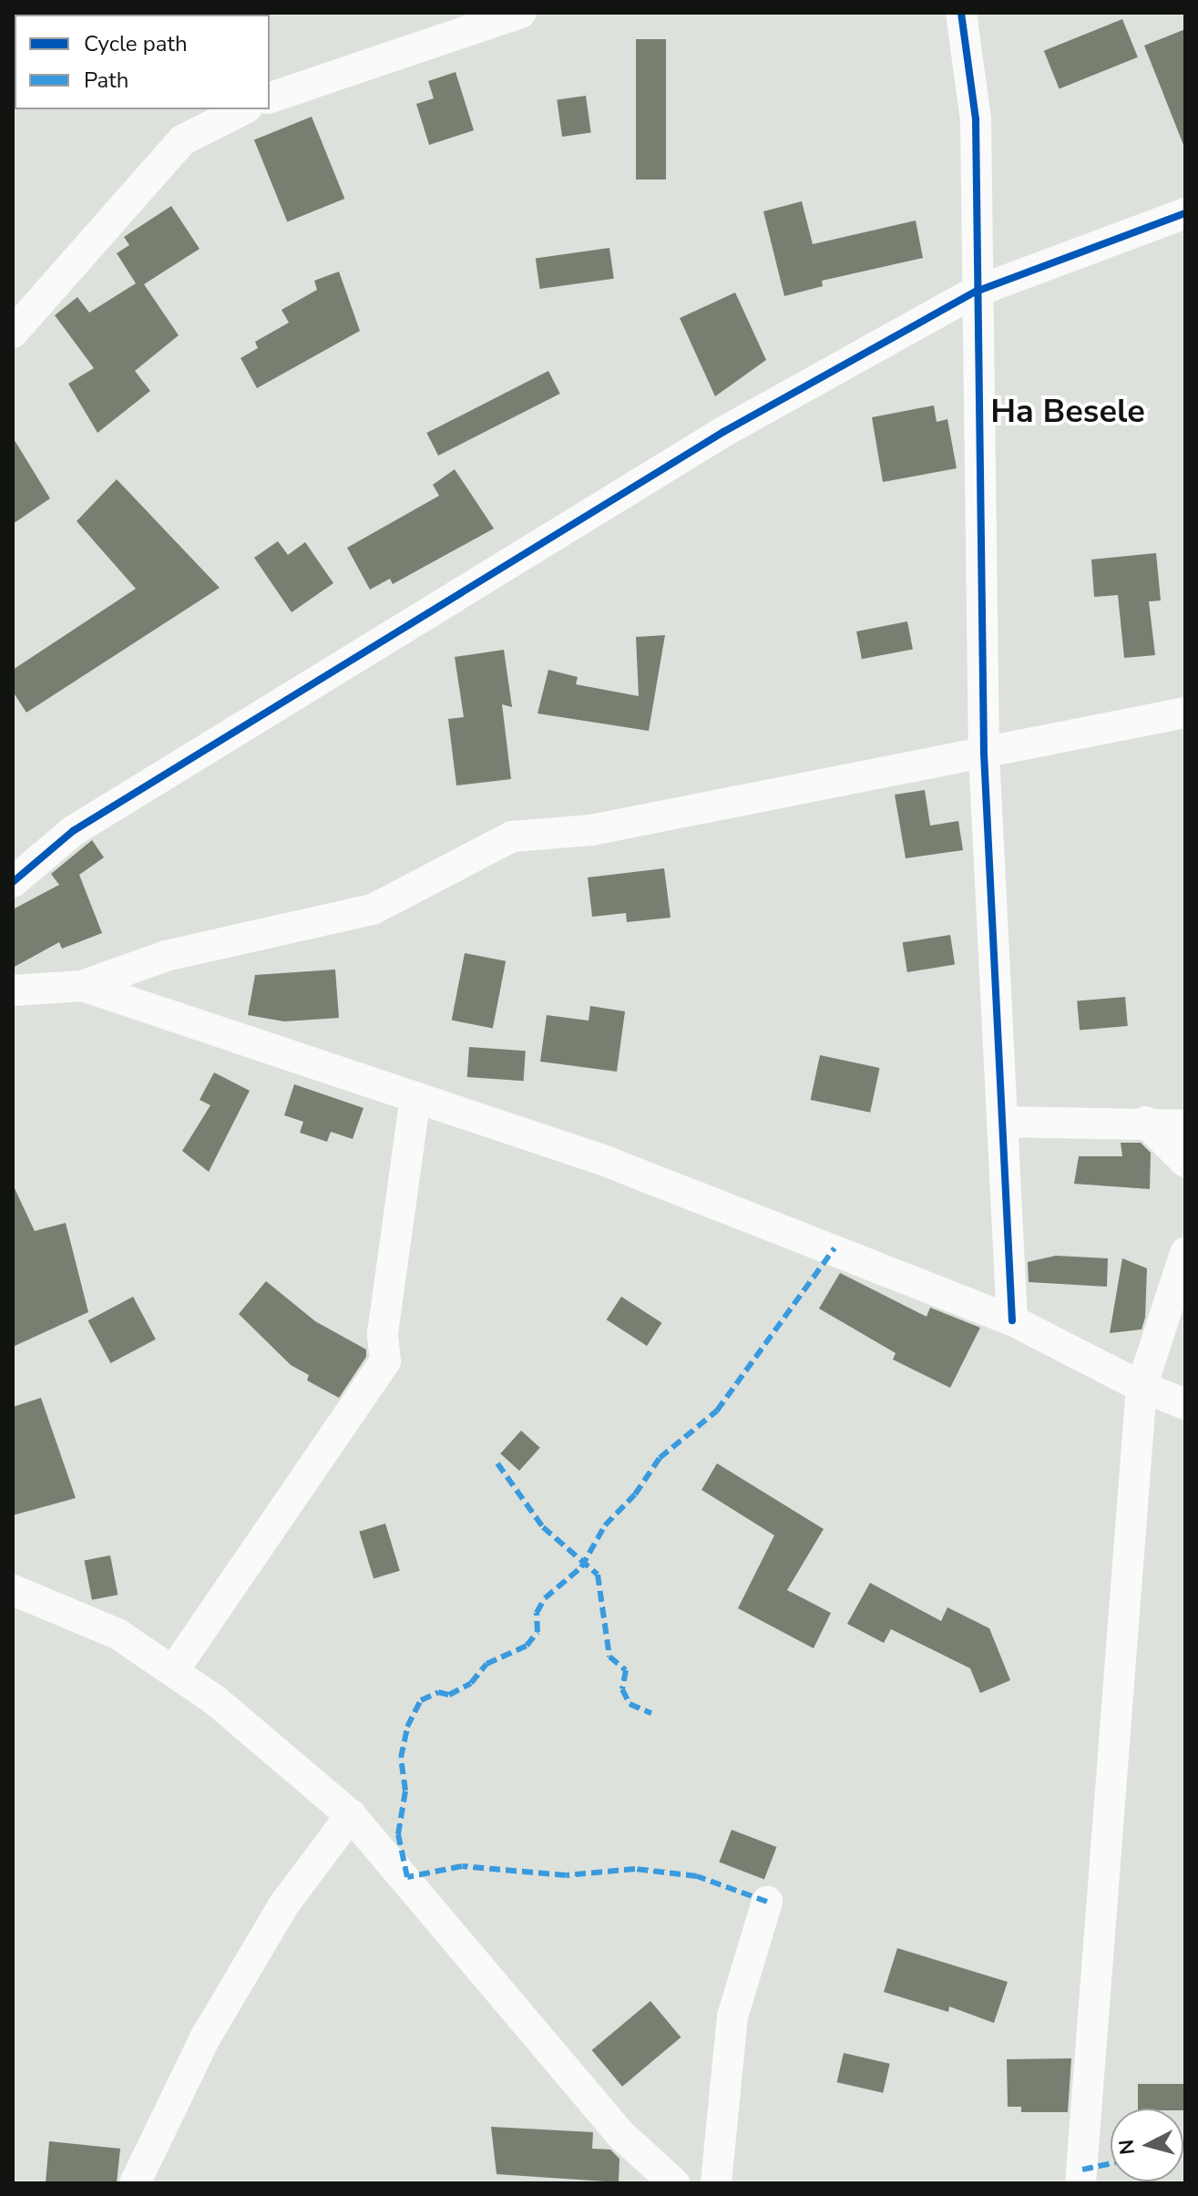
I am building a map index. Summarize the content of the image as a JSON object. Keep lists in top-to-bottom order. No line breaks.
{"districts":["Ha Besele"],"legend":["Cycle path","Path"],"north":"left"}
